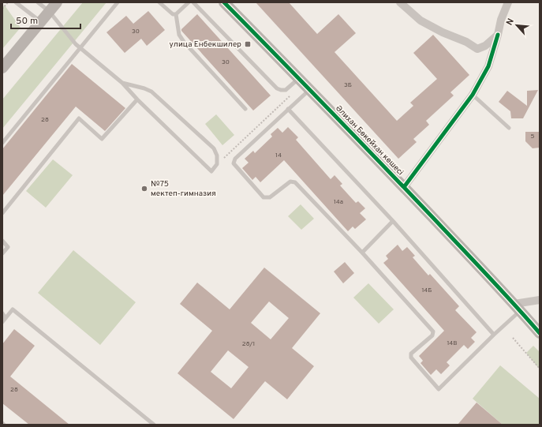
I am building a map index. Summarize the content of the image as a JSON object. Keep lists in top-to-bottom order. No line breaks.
{"streets":{"street":["Әлихан Бөкейхан көшесі"]},"places":{"transit":["улица Енбекшилер"],"other":["№75 мектеп-гимназия"]},"house_numbers":["30","30","3Б","28","5","14","14а","14Б","14В","28/1","28"],"scale_bar":"50 m","north":"top left"}
